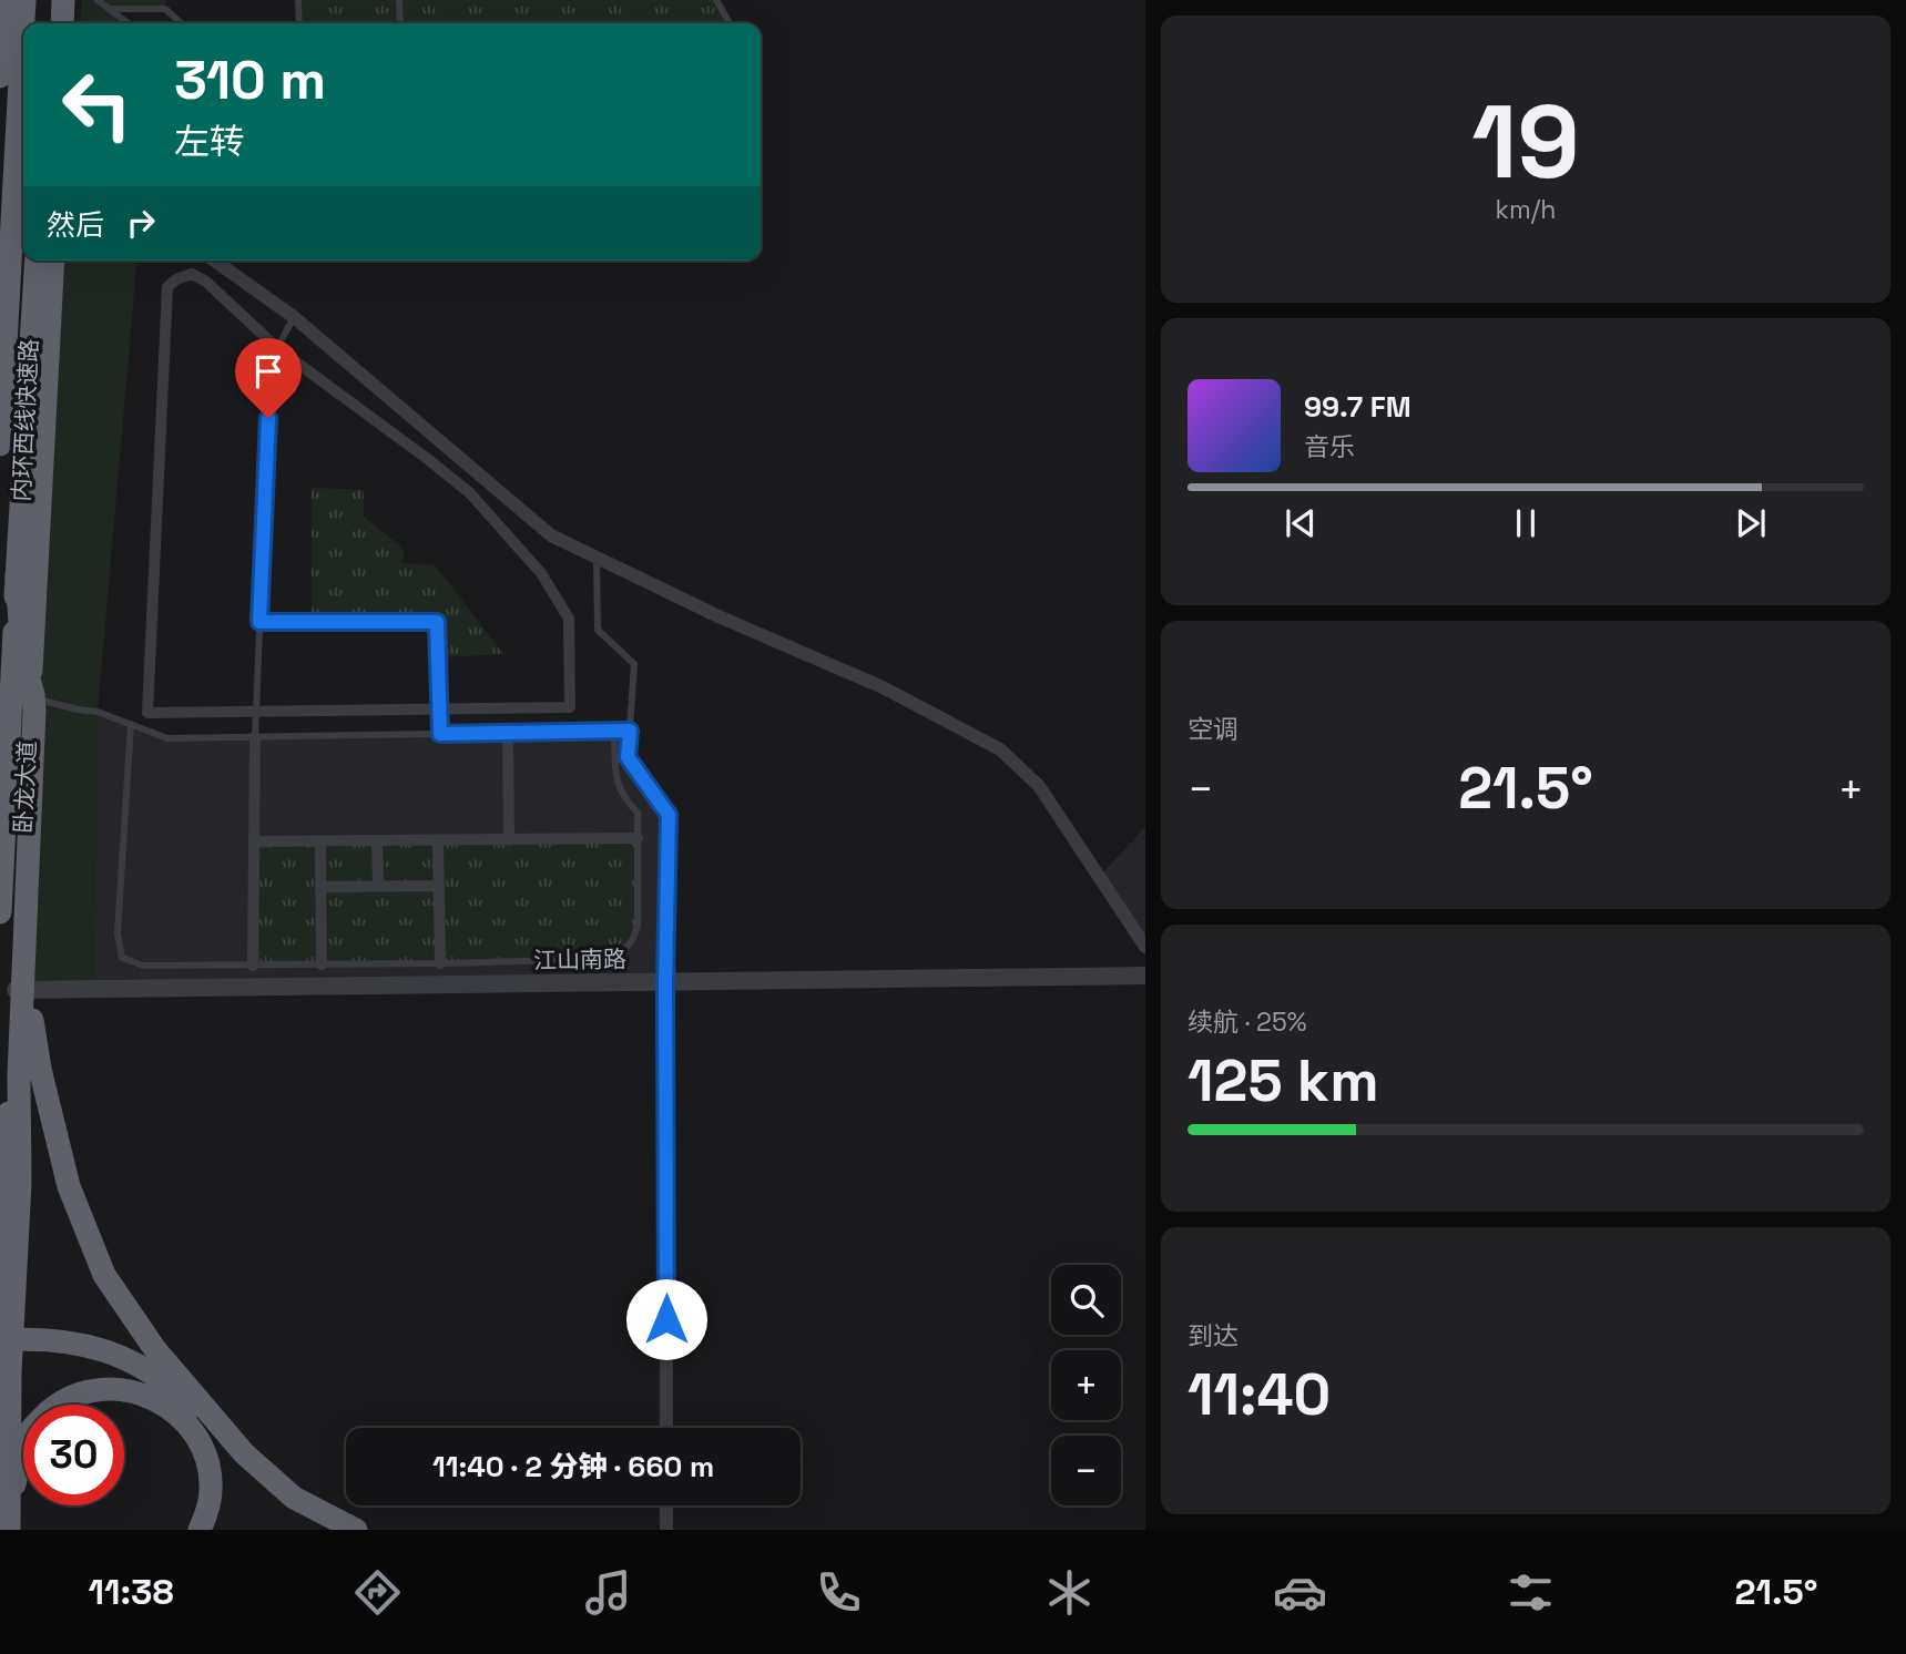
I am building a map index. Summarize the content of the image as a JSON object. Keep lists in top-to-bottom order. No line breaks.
{"streets":{"highway":["内环西线快速路","卧龙大道"],"street":["江山南路"]},"crossings":[["卧龙大道","江山南路"]],"page":{"tile":[["19","km/h"],"空调",["续航 · 25%","125 km"],["到达","11:40"]],"turn":["310 m","左转"],"then":"然后","song":["99.7 FM","音乐"],"heat":["−","21.5°","+"],"map_buttons":["+","−"],"limit":"30","trip":"11:40 · 2 分钟 · 660 m","tabs":["11:38","21.5°"]}}
